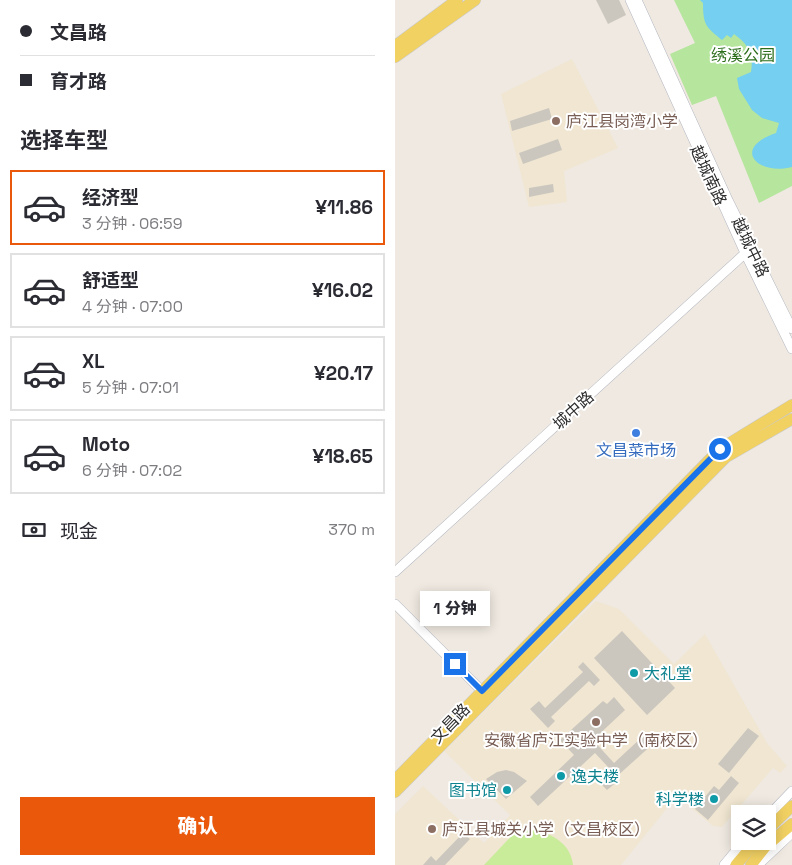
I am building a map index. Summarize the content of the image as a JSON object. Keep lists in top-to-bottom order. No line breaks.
{"streets":{"main road":["文昌路"],"street":["越城南路","越城中路","城中路"]},"crossings":[["越城南路","越城中路"],["越城南路","城中路"],["越城中路","城中路"]],"parks":["绣溪公园"],"places":["庐江县岗湾小学","文昌菜市场","大礼堂","安徽省庐江实验中学（南校区）","逸夫楼","图书馆","科学楼","庐江县城关小学（文昌校区）"],"page":{"banner":["文昌路","育才路"],"heading":"选择车型","list":[{"name":"经济型","note":"3 分钟 · 06:59","value":"¥11.86"},{"name":"舒适型","note":"4 分钟 · 07:00","value":"¥16.02"},{"name":"XL","note":"5 分钟 · 07:01","value":"¥20.17"},{"name":"Moto","note":"6 分钟 · 07:02","value":"¥18.65"}],"pay":["现金","370 m"],"bubble":"1 分钟","buttons":"确认"}}
